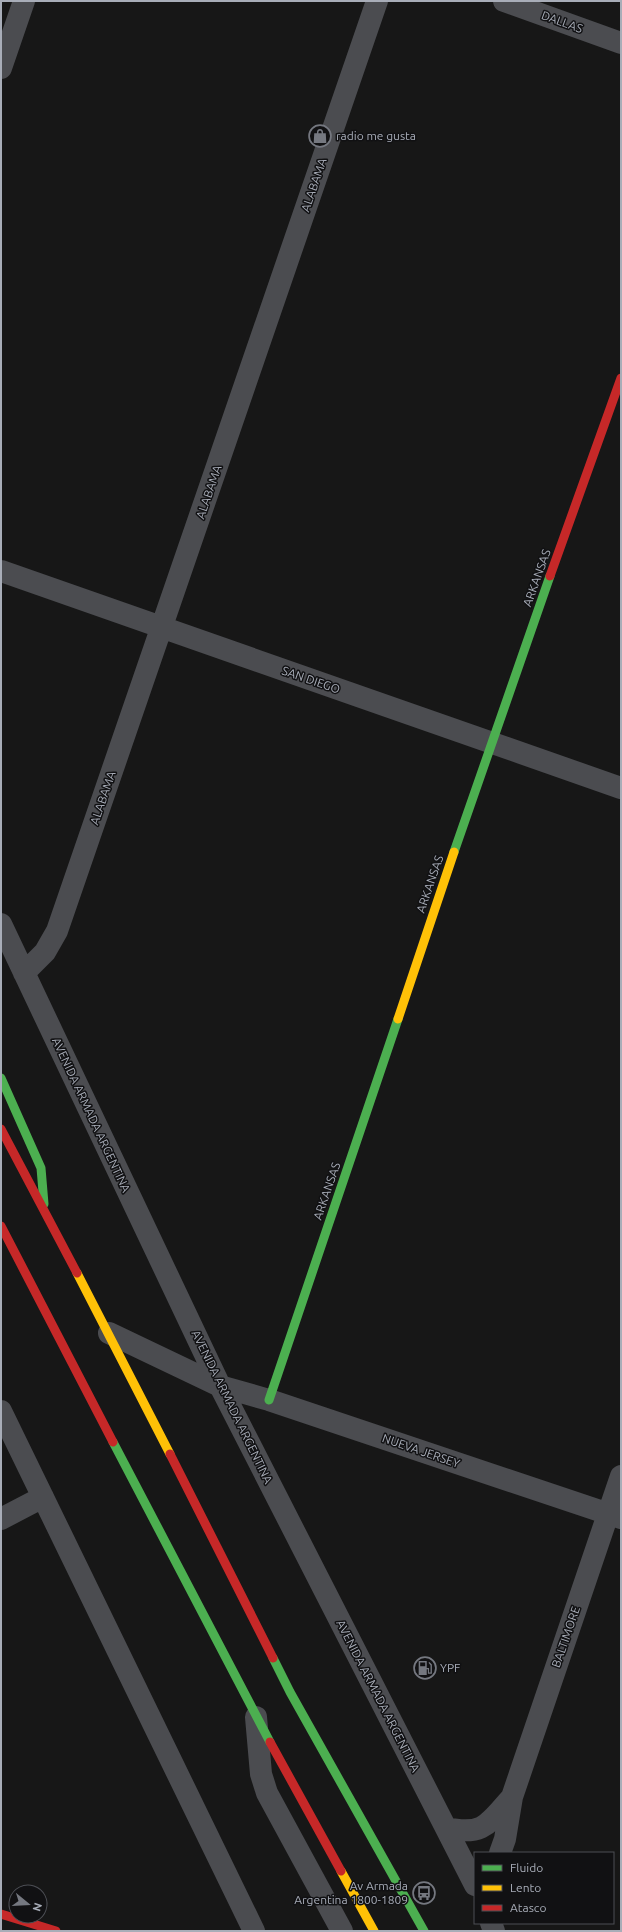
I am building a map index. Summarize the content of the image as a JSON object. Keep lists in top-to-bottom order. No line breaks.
{"streets":{"main road":["ARKANSAS"],"street":["DALLAS","ALABAMA","SAN DIEGO","AVENIDA ARMADA ARGENTINA","NUEVA JERSEY","BALTIMORE"]},"crossings":[["ALABAMA","SAN DIEGO"],["ALABAMA","AVENIDA ARMADA ARGENTINA"],["ARKANSAS","SAN DIEGO"],["ARKANSAS","NUEVA JERSEY"],["AVENIDA ARMADA ARGENTINA","NUEVA JERSEY"],["AVENIDA ARMADA ARGENTINA","BALTIMORE"],["NUEVA JERSEY","BALTIMORE"]],"places":{"shop":["radio me gusta"],"fuel station":["YPF"],"bus stop":["Av Armada Argentina 1800-1809"]},"legend":["Fluido","Lento","Atasco"],"north":"right"}
